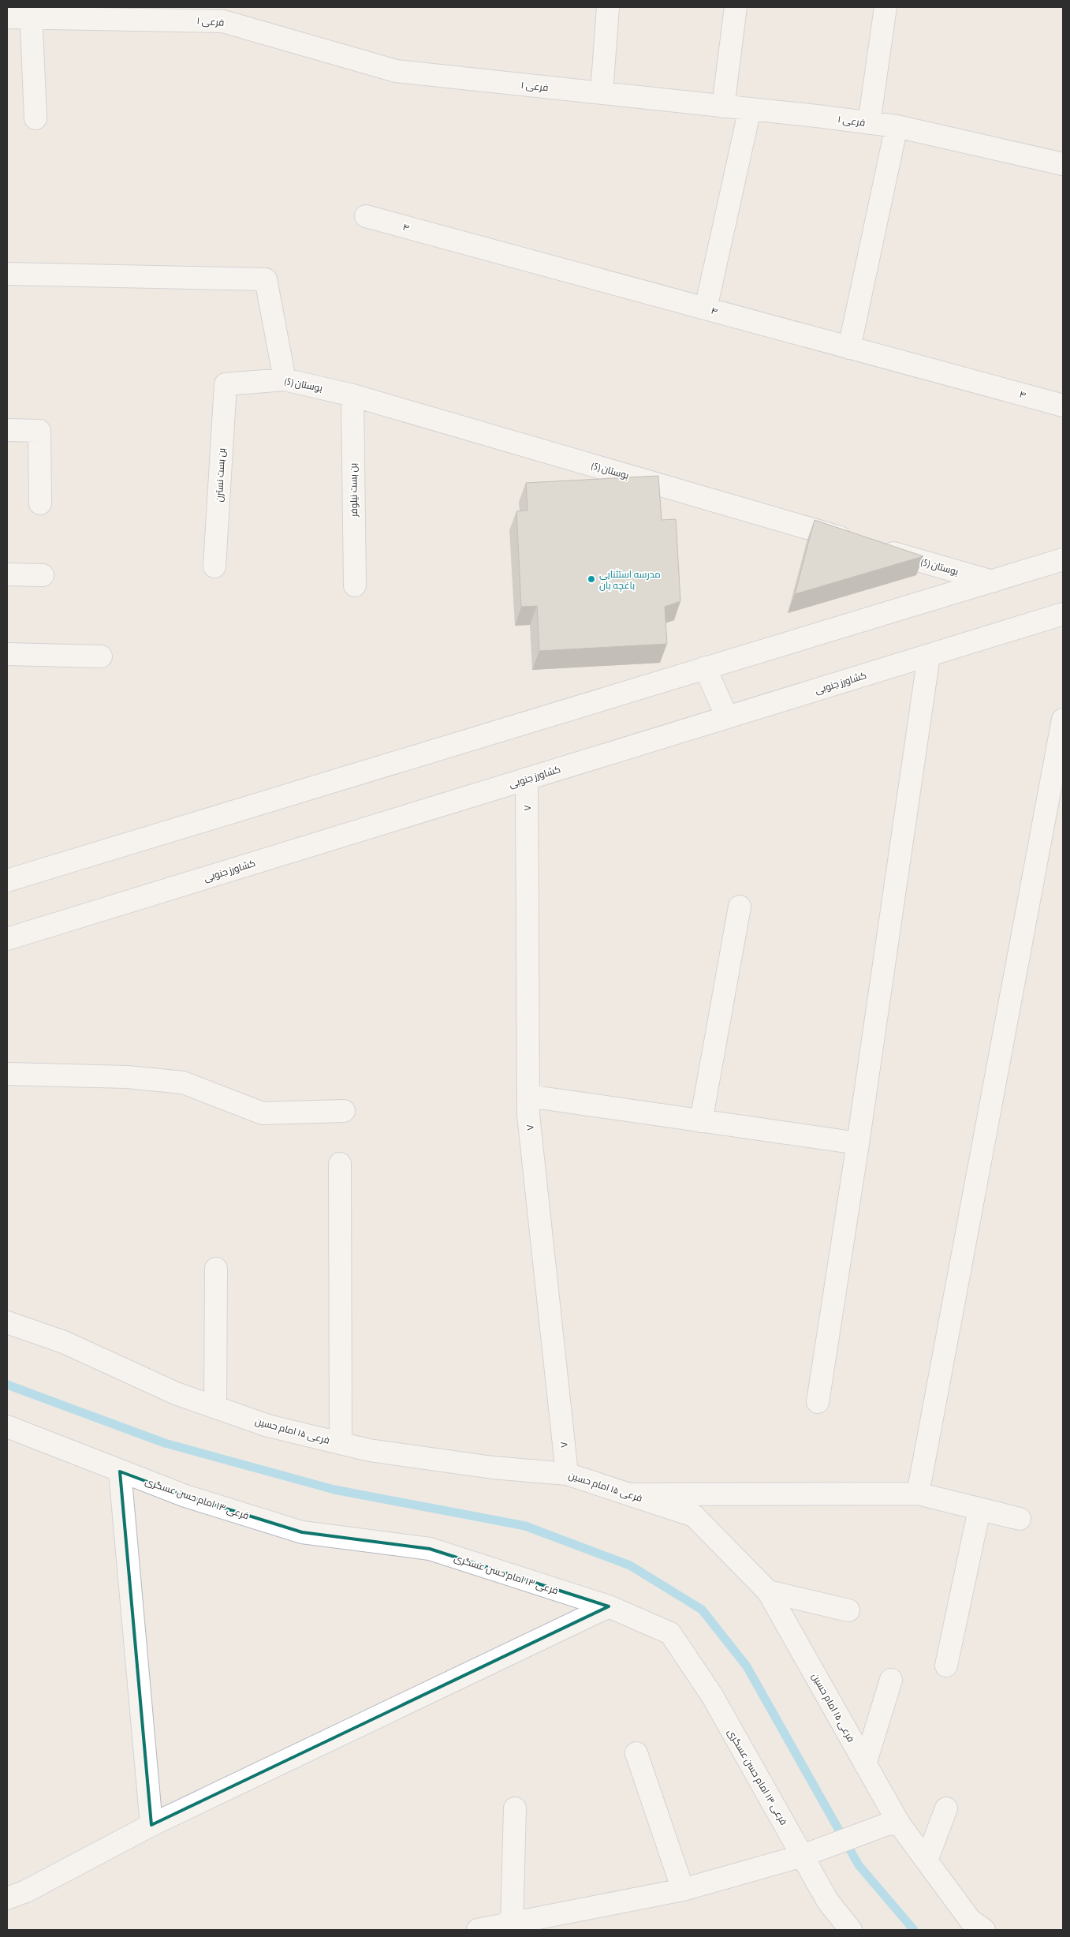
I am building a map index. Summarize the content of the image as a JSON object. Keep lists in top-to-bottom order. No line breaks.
{"streets":{"street":["فرعی ۱","۴","بوستان (5)","بن بست نسترن","بن بست نیلوفر","کشاورز جنوبی","۷","فرعی ۱۵ امام حسین","فرعی ۱۳ امام حسن عسگری"]},"crossings":[["بوستان (5)","بن بست نسترن"],["بوستان (5)","بن بست نیلوفر"],["کشاورز جنوبی","۷"],["۷","فرعی ۱۵ امام حسین"]],"places":["مدرسه استثنایی باغچه بان"]}
